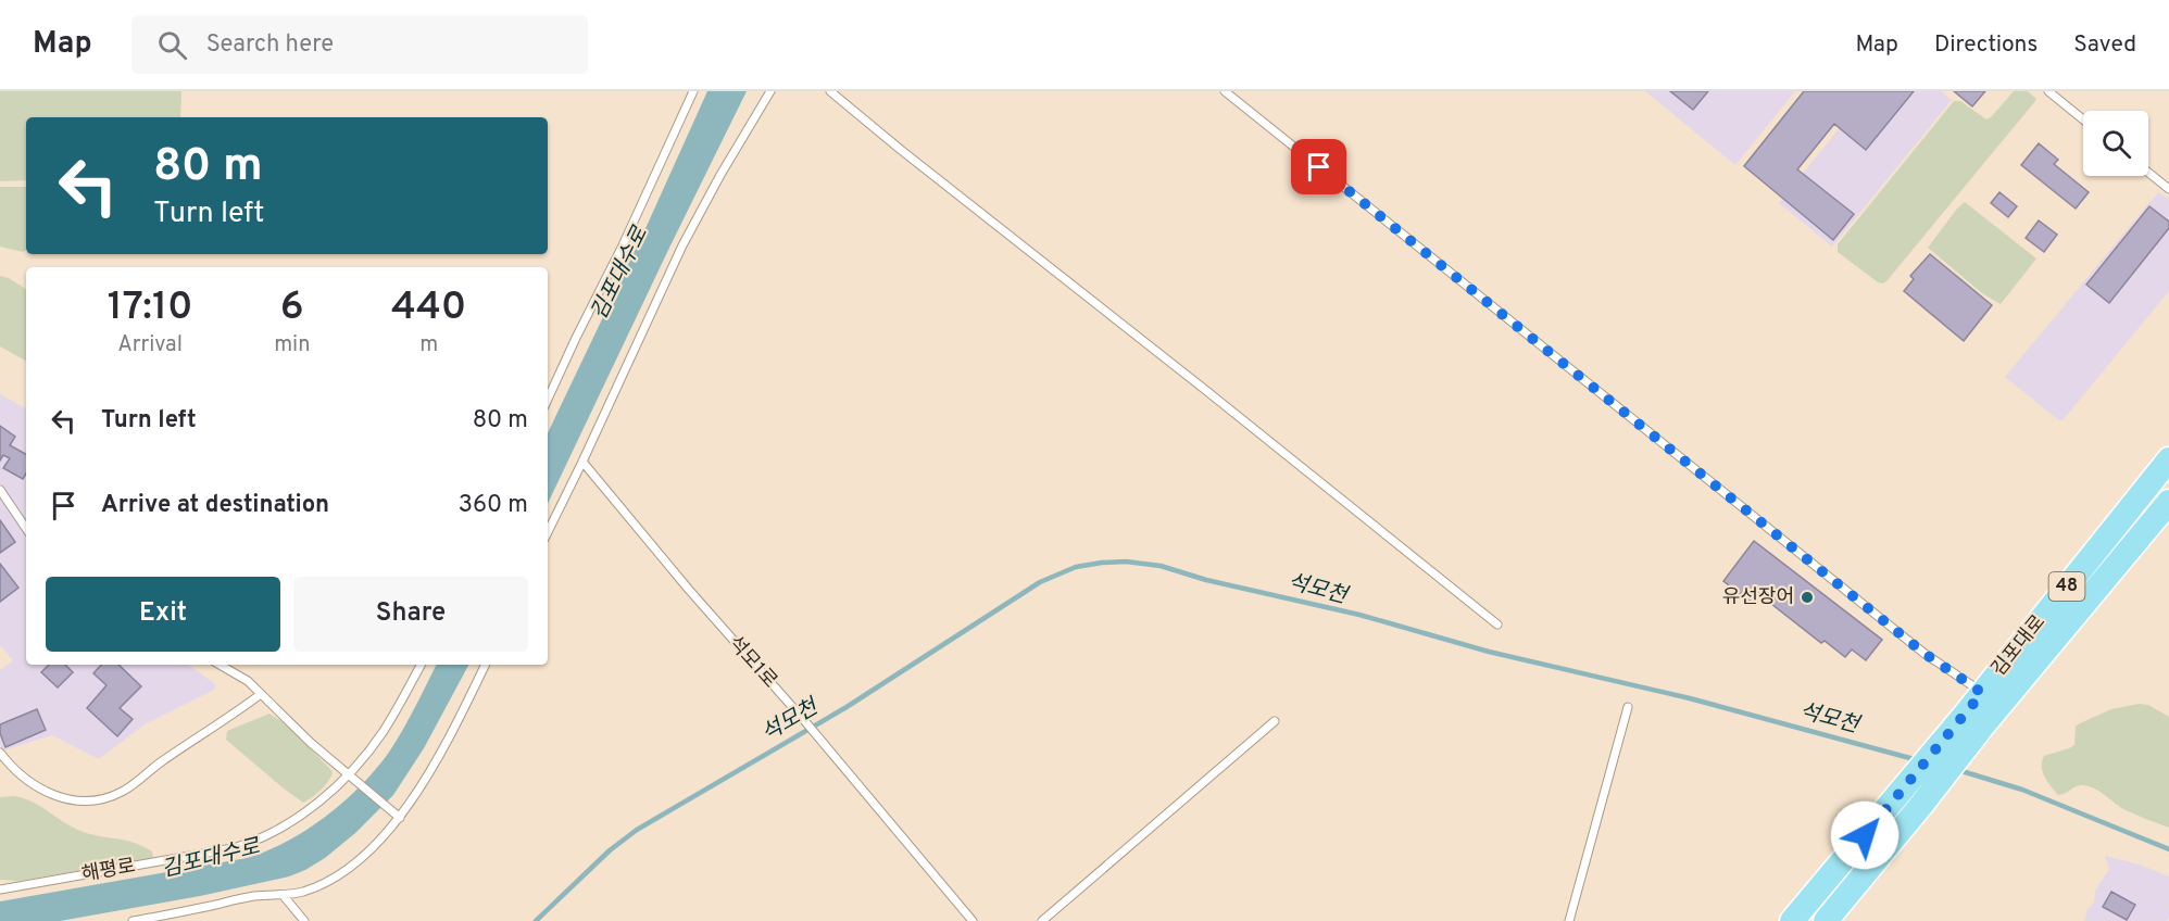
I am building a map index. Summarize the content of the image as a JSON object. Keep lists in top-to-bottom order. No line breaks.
{"streets":{"main road":["48","김포대로"],"lane":["석모1로","해평로"]},"water":["김포대수로","석모천"],"places":["유선장어"],"page":{"header":"Map","search":"Search here","nav":["Map","Directions","Saved"],"turn":["80 m","Turn left"],"eta":["17:10","Arrival","6","min","440","m"],"list":[{"name":"Turn left","value":"80 m"},{"name":"Arrive at destination","value":"360 m"}],"buttons":["Exit","Share"]}}
